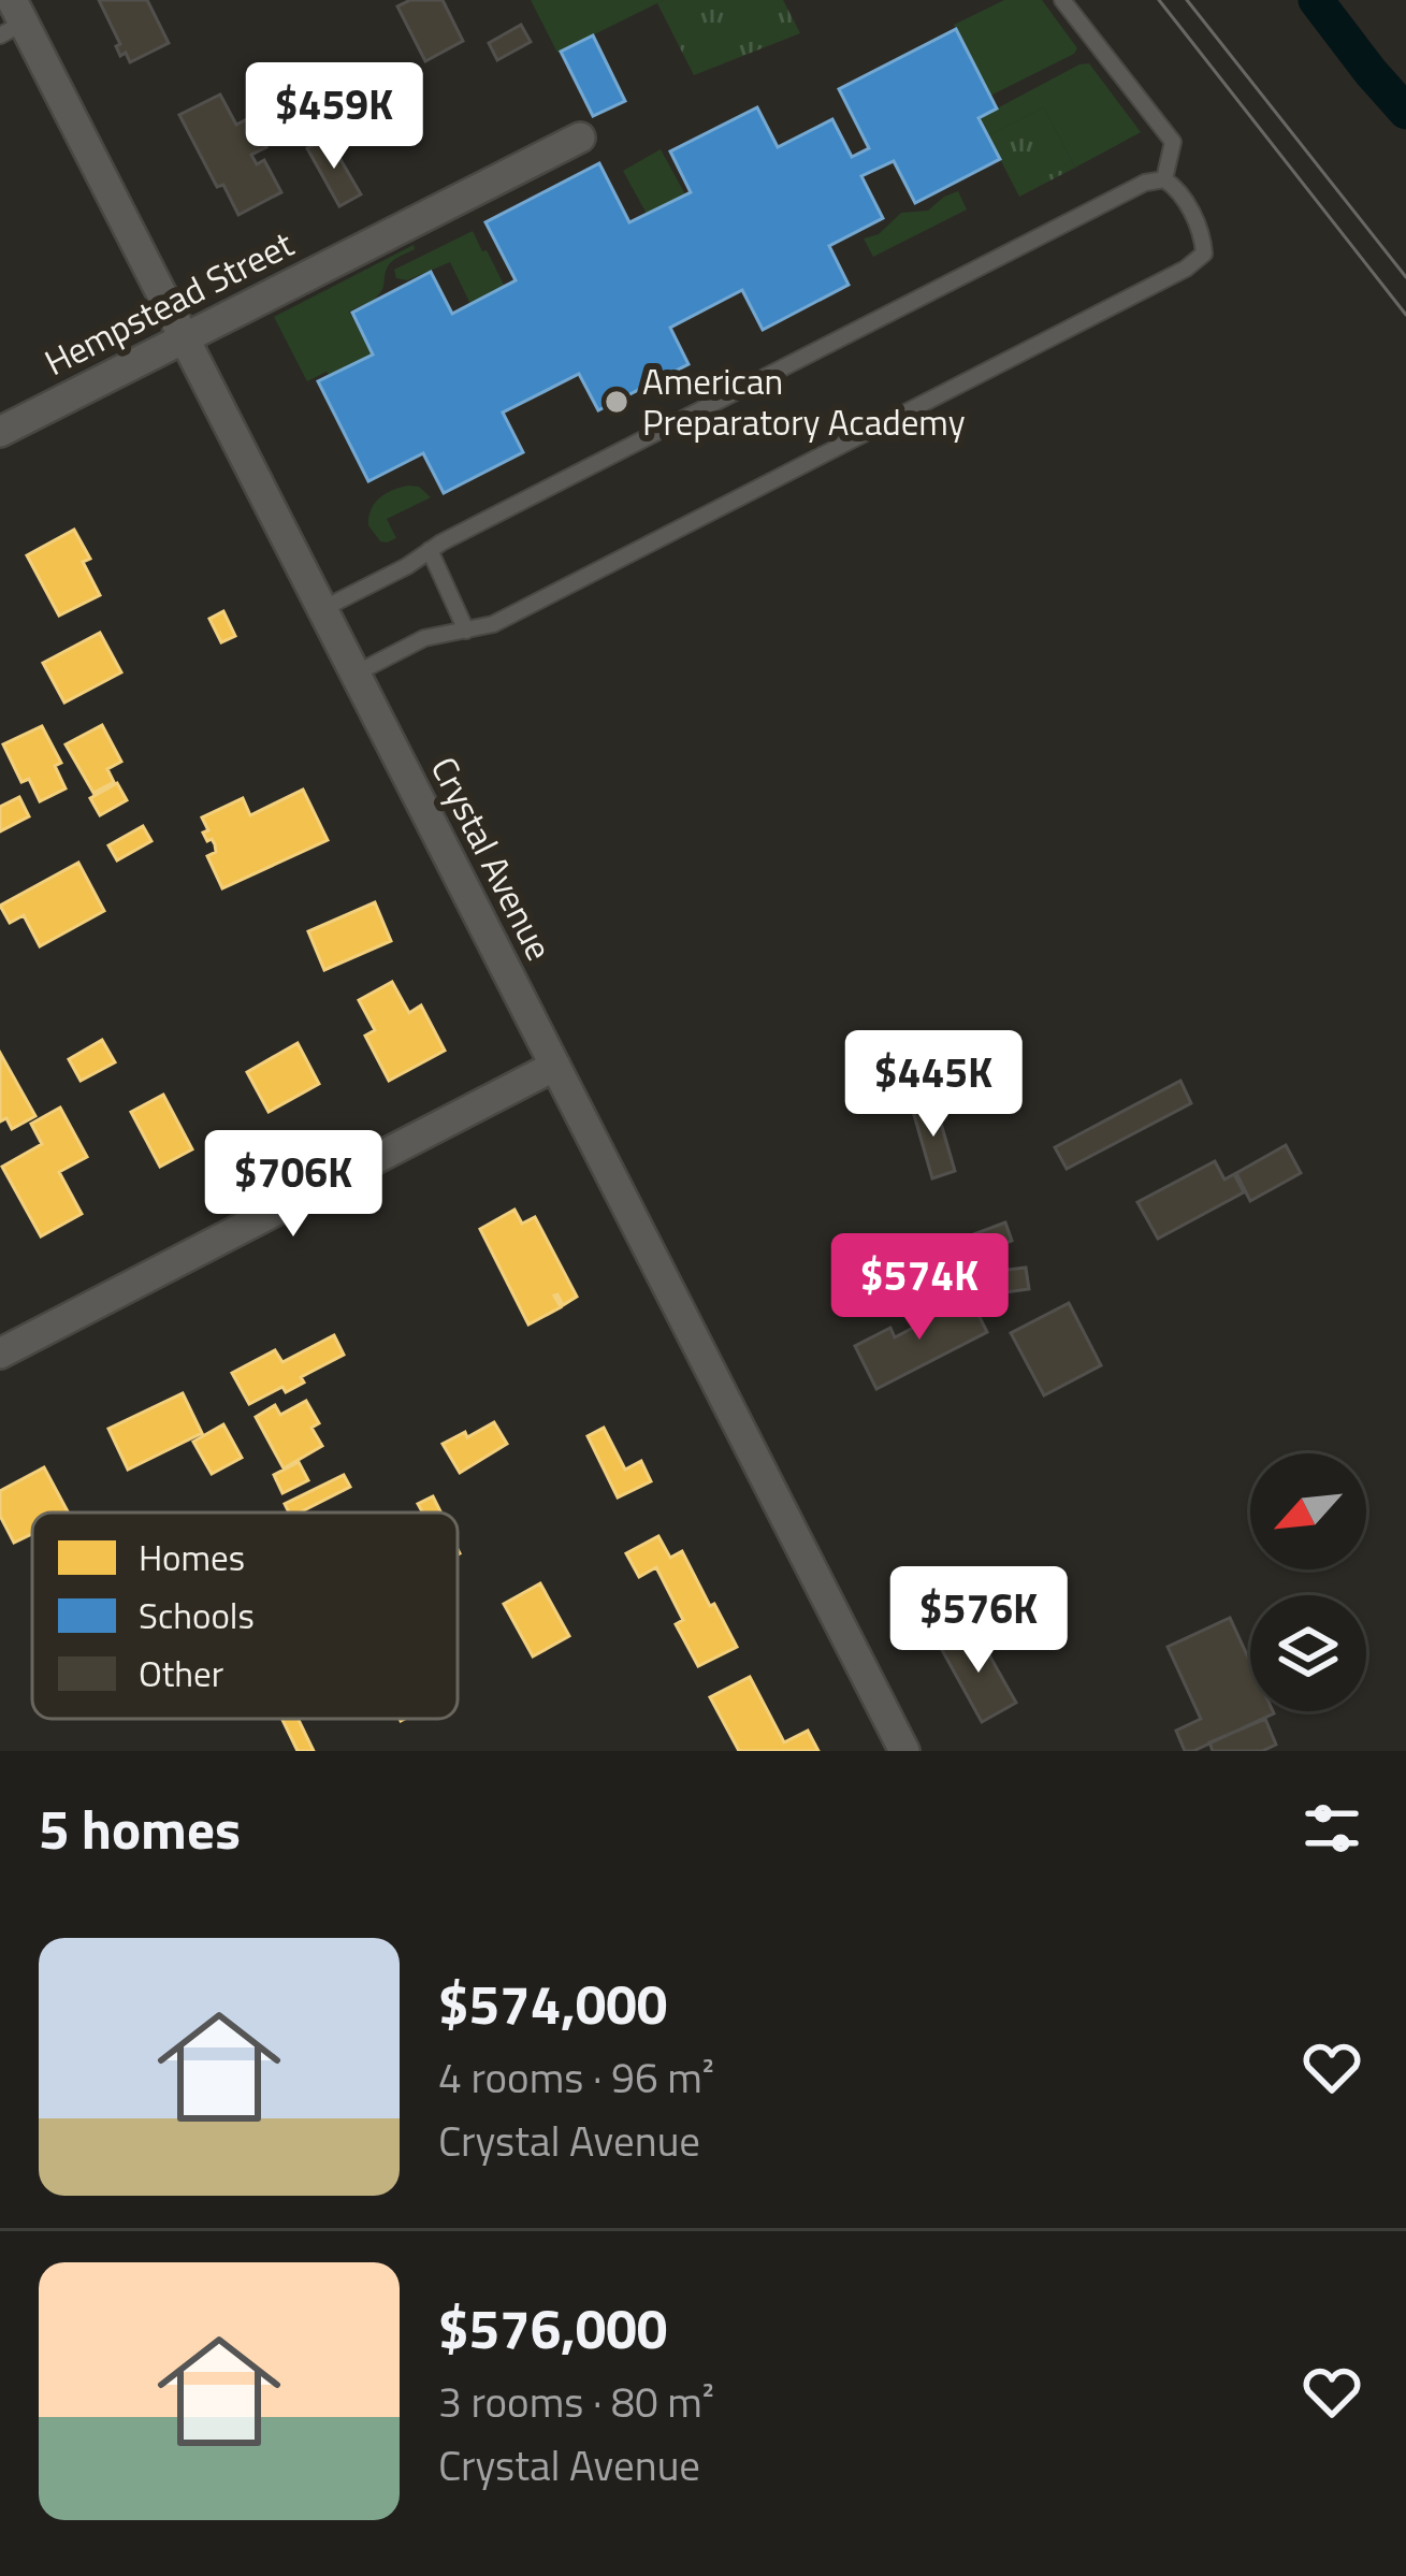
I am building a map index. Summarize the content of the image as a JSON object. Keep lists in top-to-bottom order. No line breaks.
{"streets":{"street":["Hempstead Street","Crystal Avenue"]},"crossings":[["Hempstead Street","Crystal Avenue"]],"places":["American Preparatory Academy"],"legend":["Homes","Schools","Other"],"north":"bottom left","page":{"price":["$459K","$445K","$706K","$574K","$576K"],"heading":"5 homes","list":[{"name":"$574,000","note":"4 rooms · 96 m² · Crystal Avenue"},{"name":"$576,000","note":"3 rooms · 80 m² · Crystal Avenue"}]}}
